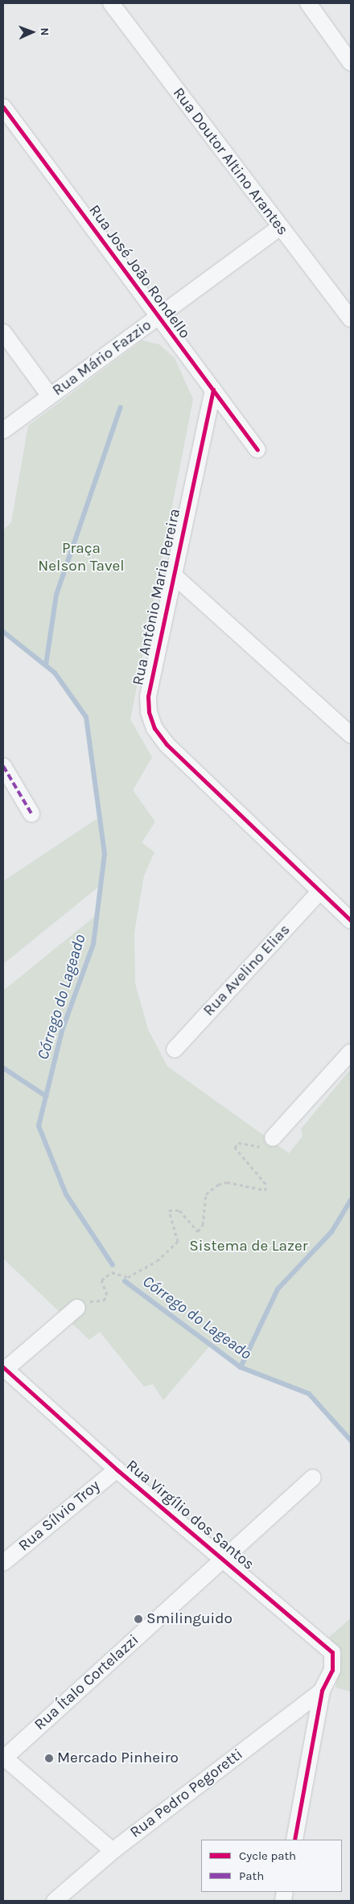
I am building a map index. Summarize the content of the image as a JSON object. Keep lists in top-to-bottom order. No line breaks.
{"streets":{"street":["Rua Doutor Altino Arantes","Rua José João Rondello","Rua Mário Fazzio","Rua Antônio Maria Pereira","Rua Avelino Elias","Rua Virgílio dos Santos","Rua Sílvio Troy","Rua Ítalo Cortelazzi","Rua Pedro Pegoretti"]},"crossings":[["Rua Doutor Altino Arantes","Rua Mário Fazzio"],["Rua José João Rondello","Rua Mário Fazzio"],["Rua José João Rondello","Rua Antônio Maria Pereira"],["Rua Antônio Maria Pereira","Rua Avelino Elias"],["Rua Virgílio dos Santos","Rua Sílvio Troy"],["Rua Virgílio dos Santos","Rua Ítalo Cortelazzi"],["Rua Virgílio dos Santos","Rua Pedro Pegoretti"]],"water":["Córrego do Lageado"],"parks":["Praça Nelson Tavel","Sistema de Lazer"],"places":["Smilinguido","Mercado Pinheiro"],"legend":["Cycle path","Path"],"north":"right"}
